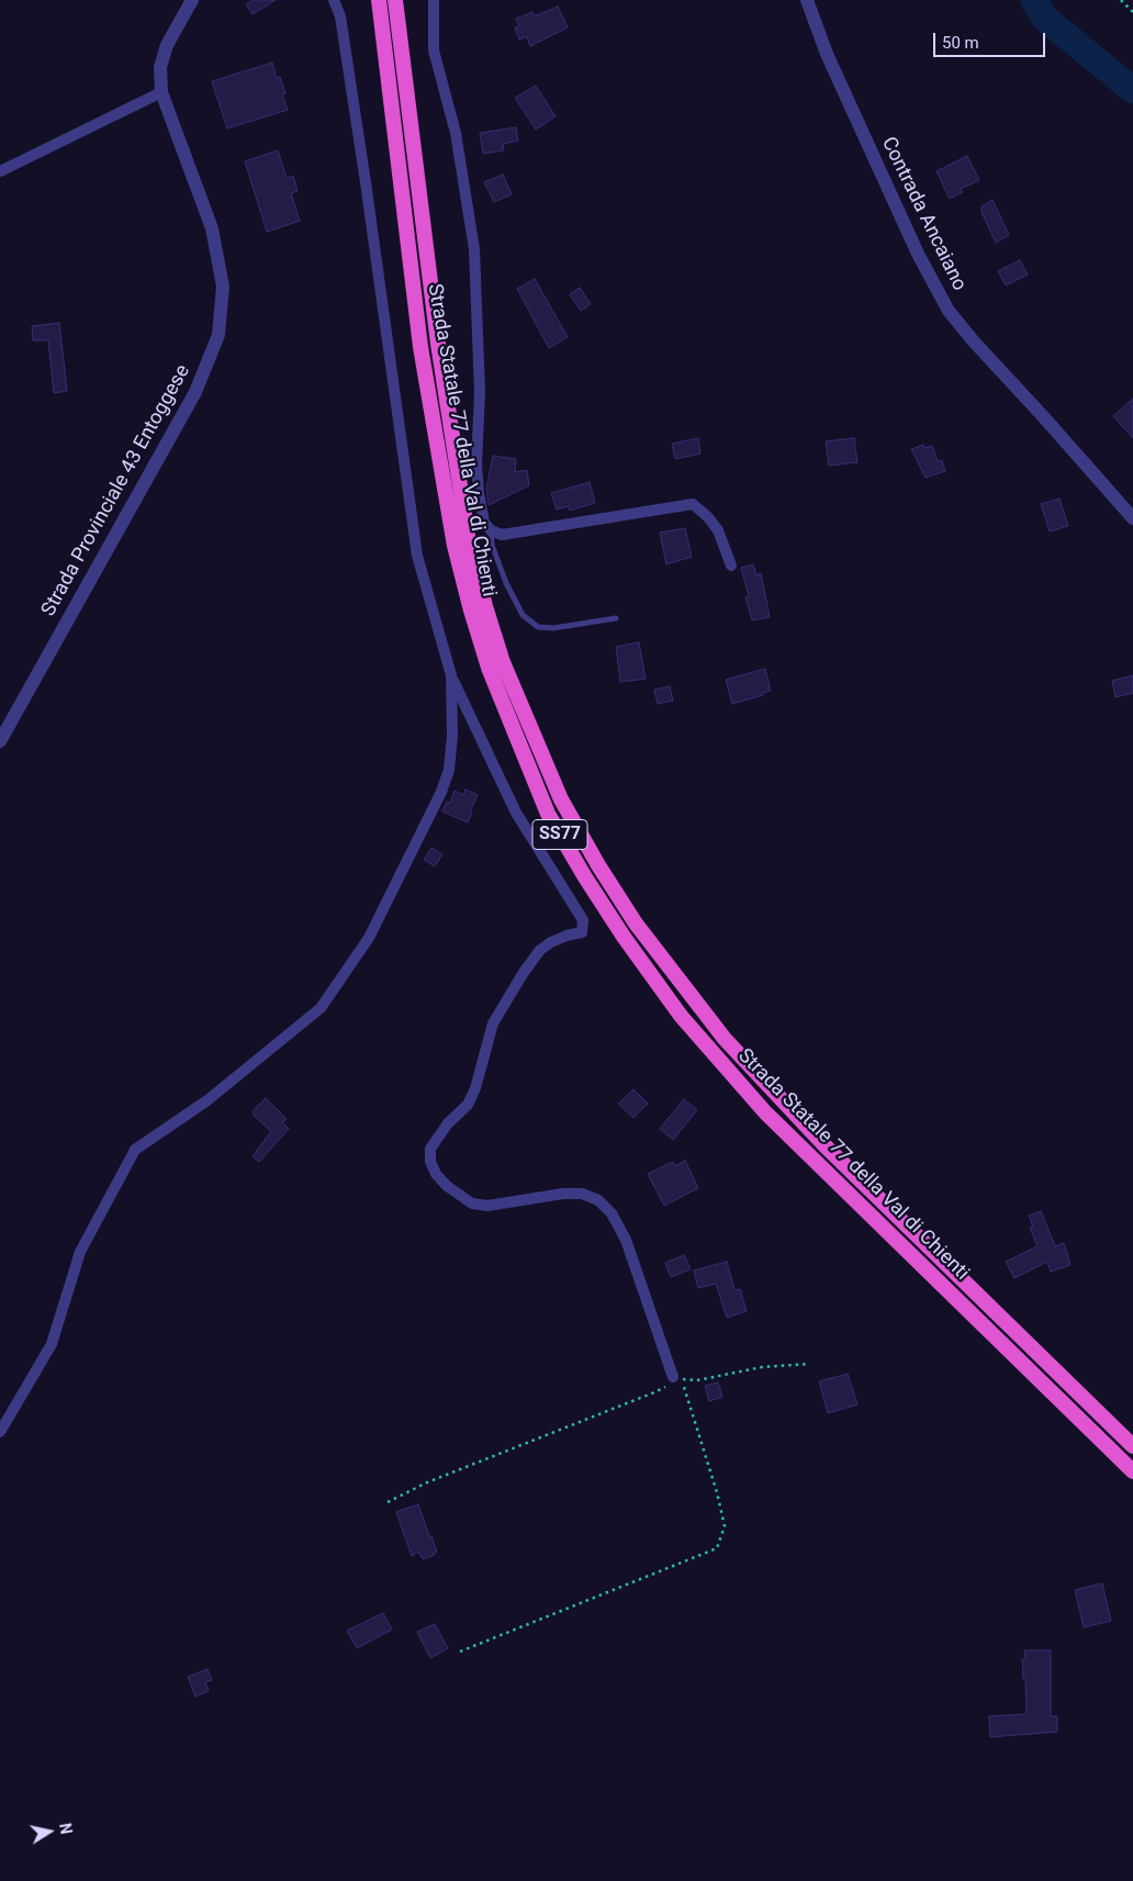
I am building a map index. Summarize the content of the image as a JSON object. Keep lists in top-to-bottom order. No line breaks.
{"streets":{"highway":["Strada Statale 77 della Val di Chienti","SS77"],"street":["Contrada Ancaiano","Strada Provinciale 43 Entoggese"]},"scale_bar":"50 m","north":"right"}
